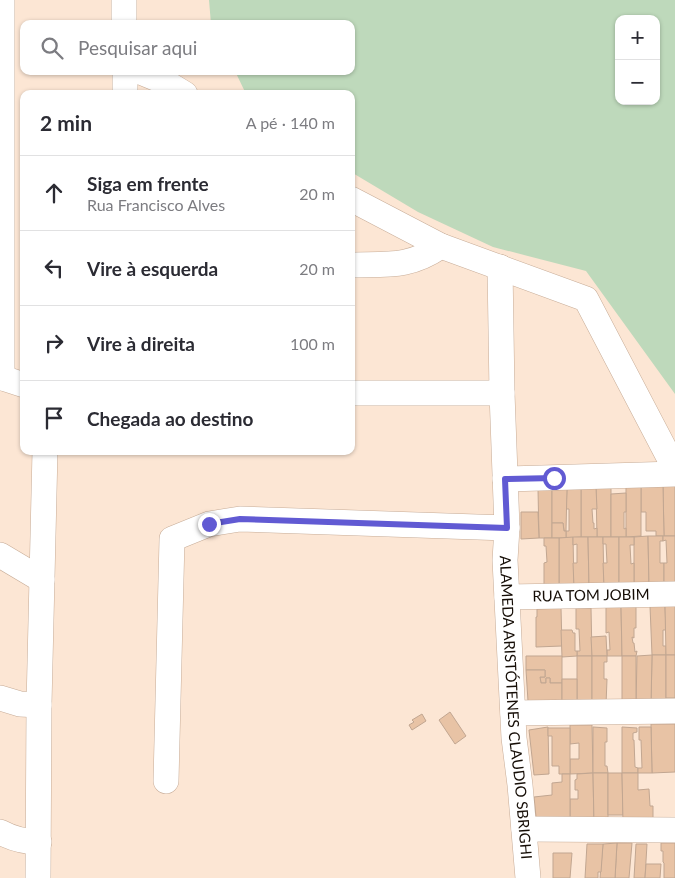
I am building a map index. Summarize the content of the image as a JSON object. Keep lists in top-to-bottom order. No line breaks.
{"streets":{"street":["RUA TOM JOBIM","ALAMEDA ARISTÓTENES CLAUDIO SBRIGHI"]},"crossings":[["RUA TOM JOBIM","ALAMEDA ARISTÓTENES CLAUDIO SBRIGHI"]],"page":{"map_buttons":["+","−"],"search":"Pesquisar aqui","heading":["2 min","A pé · 140 m"],"list":[["Siga em frente","Rua Francisco Alves","20 m"],["Vire à esquerda","20 m"],["Vire à direita","100 m"],"Chegada ao destino"]}}
